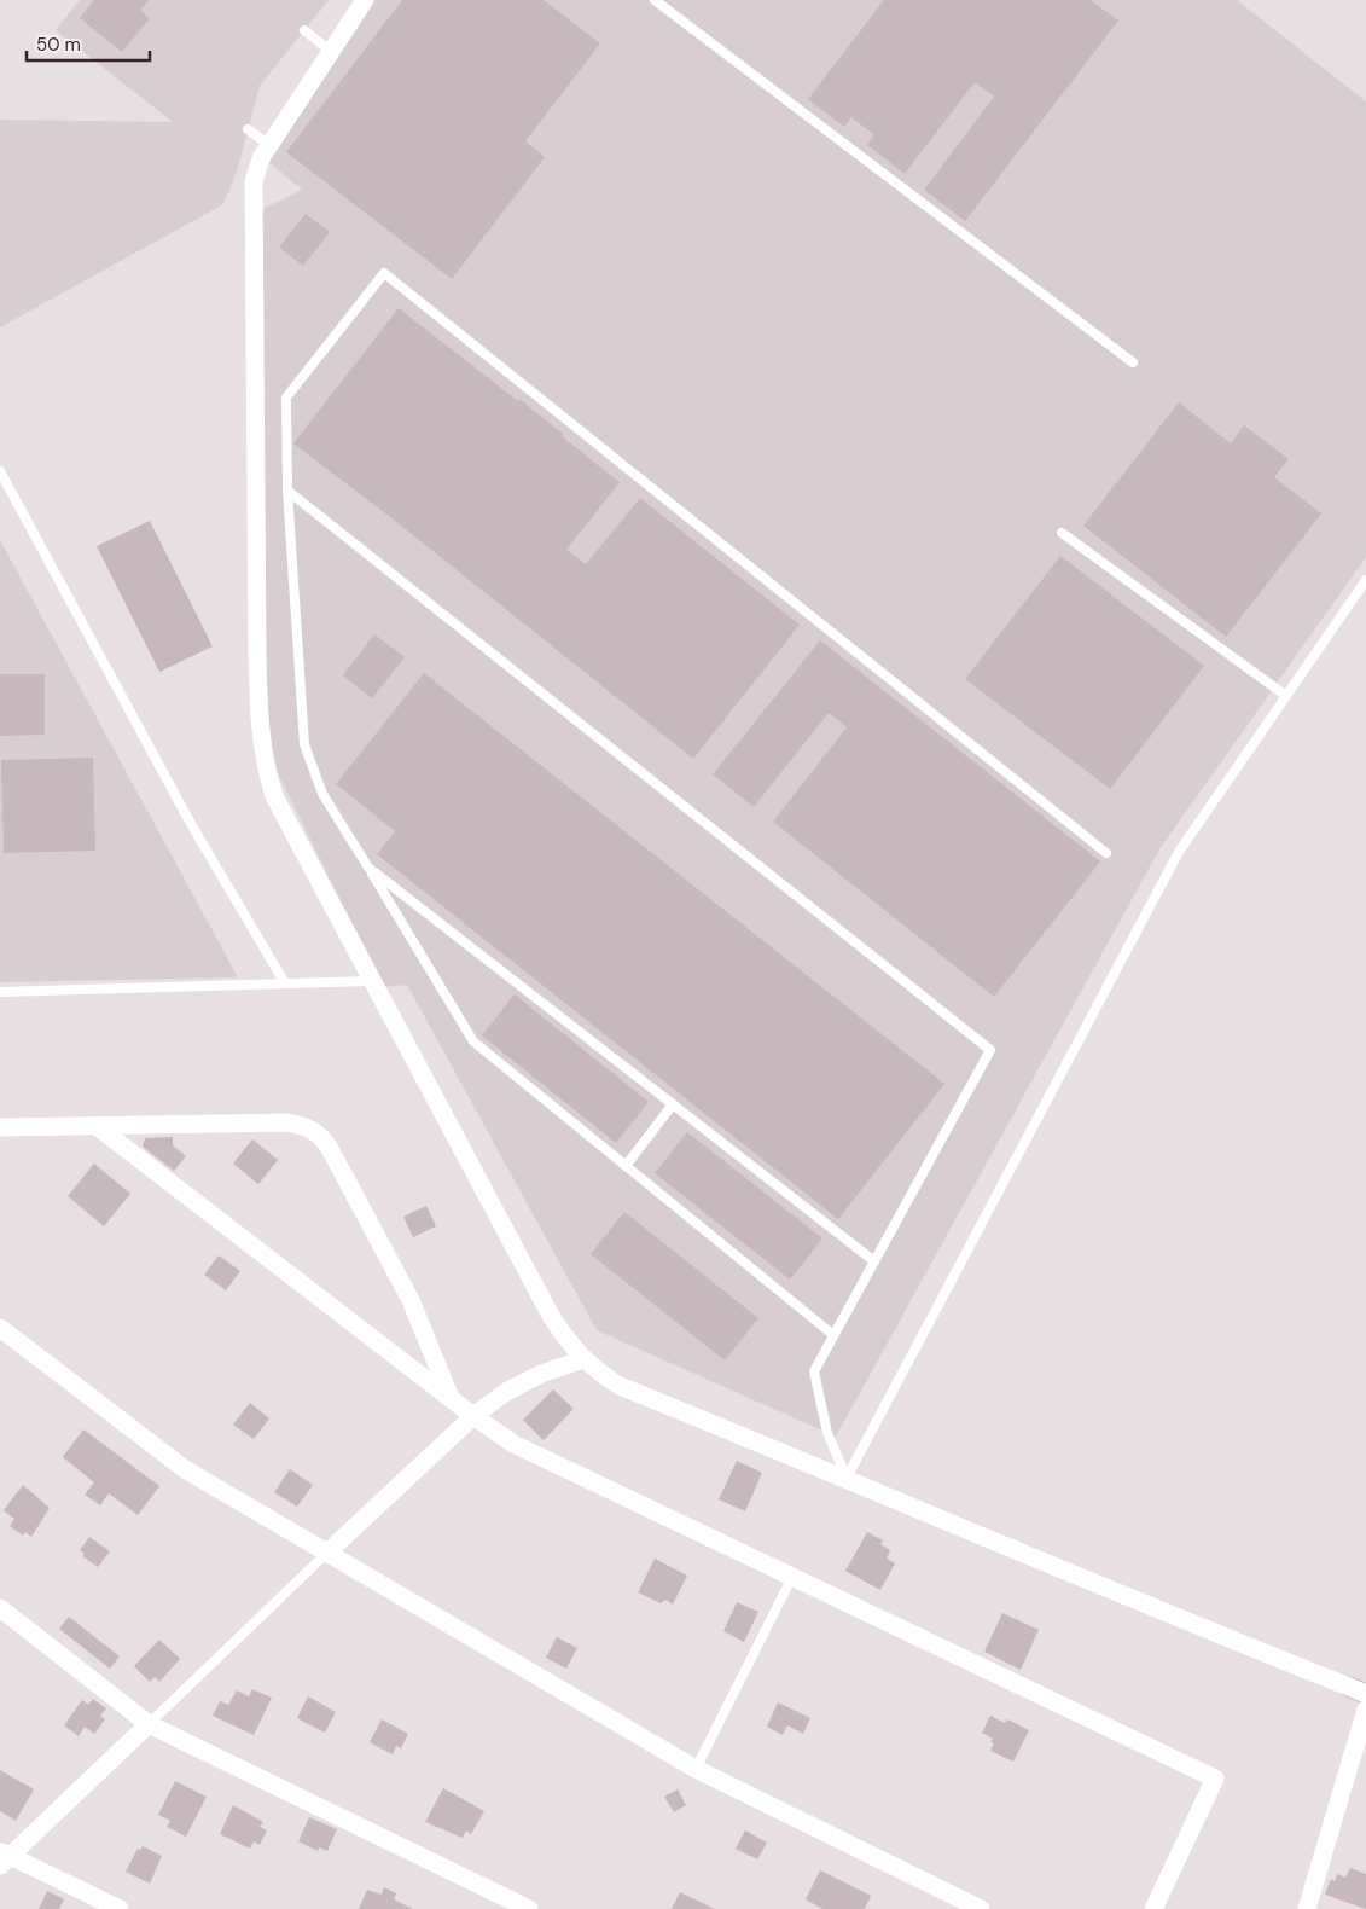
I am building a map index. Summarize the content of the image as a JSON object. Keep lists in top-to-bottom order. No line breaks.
{"scale_bar":"50 m"}
